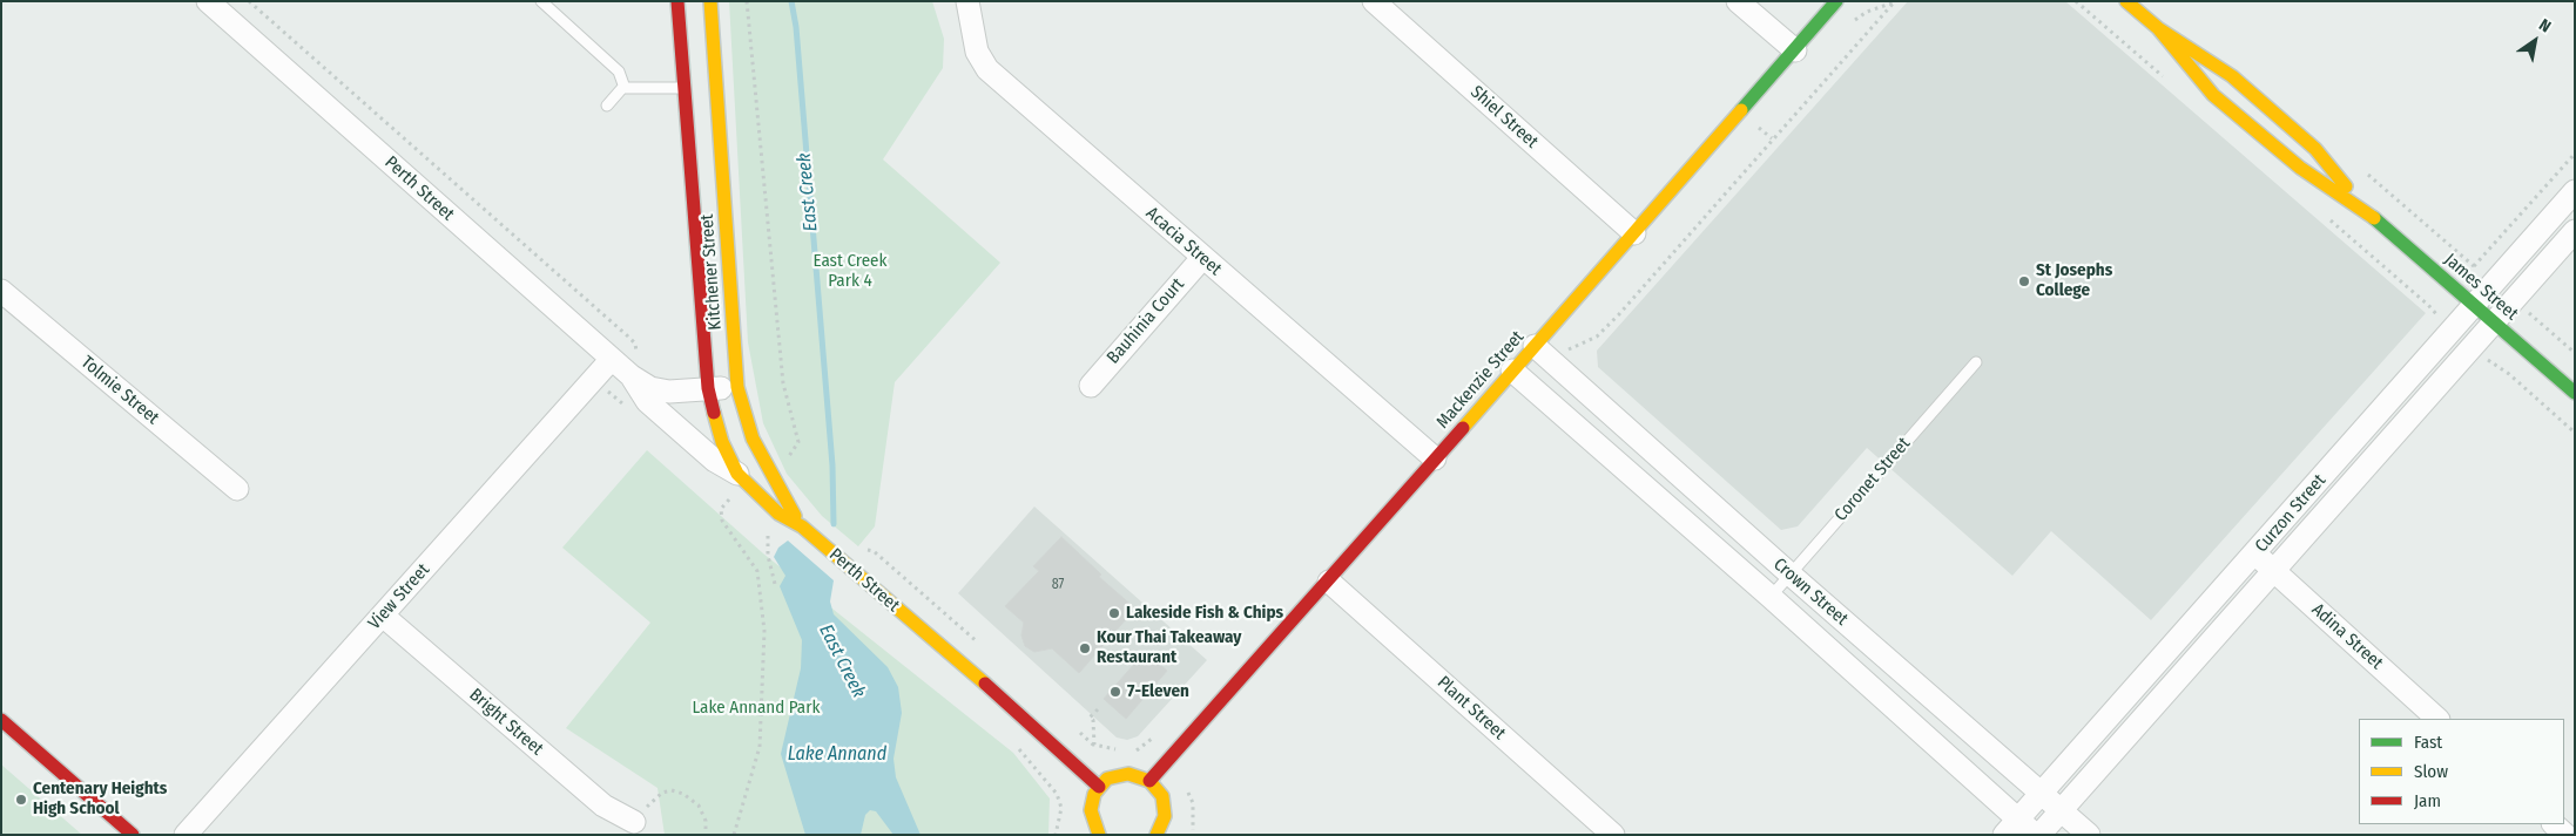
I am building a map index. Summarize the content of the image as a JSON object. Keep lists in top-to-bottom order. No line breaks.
{"streets":{"main road":["Perth Street","Kitchener Street","James Street","Mackenzie Street"],"street":["Shiel Street","Acacia Street","Bauhinia Court","Tolmie Street","Curzon Street","Crown Street","View Street","Adina Street","Plant Street","Bright Street"],"lane":["Coronet Street"]},"crossings":[["Shiel Street","Mackenzie Street"],["Perth Street","Kitchener Street"],["Perth Street","View Street"],["Acacia Street","Bauhinia Court"],["Acacia Street","Mackenzie Street"],["James Street","Curzon Street"],["Mackenzie Street","Crown Street"],["Mackenzie Street","Plant Street"],["Coronet Street","Crown Street"],["Curzon Street","Crown Street"],["Curzon Street","Adina Street"],["View Street","Bright Street"]],"water":["East Creek","Lake Annand"],"parks":["East Creek Park 4","Lake Annand Park"],"places":["St Josephs College","Lakeside Fish & Chips","Kour Thai Takeaway Restaurant","7-Eleven","Centenary Heights High School"],"house_numbers":["87"],"legend":["Fast","Slow","Jam"],"north":"top right"}
